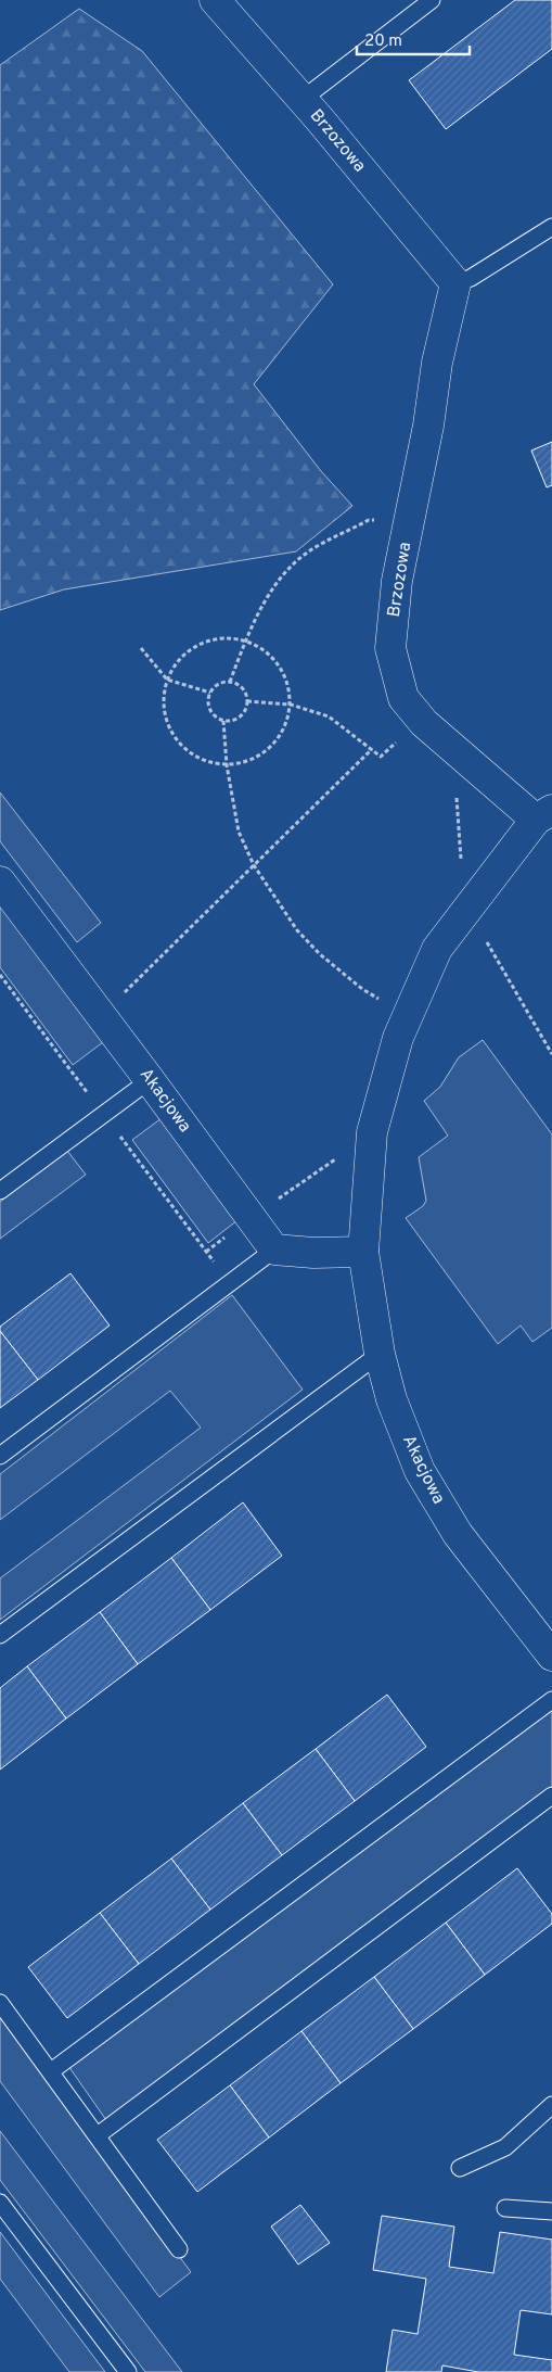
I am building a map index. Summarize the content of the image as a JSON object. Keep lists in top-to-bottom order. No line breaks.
{"streets":{"street":["Brzozowa","Akacjowa"]},"crossings":[["Brzozowa","Akacjowa"]],"scale_bar":"20 m"}
